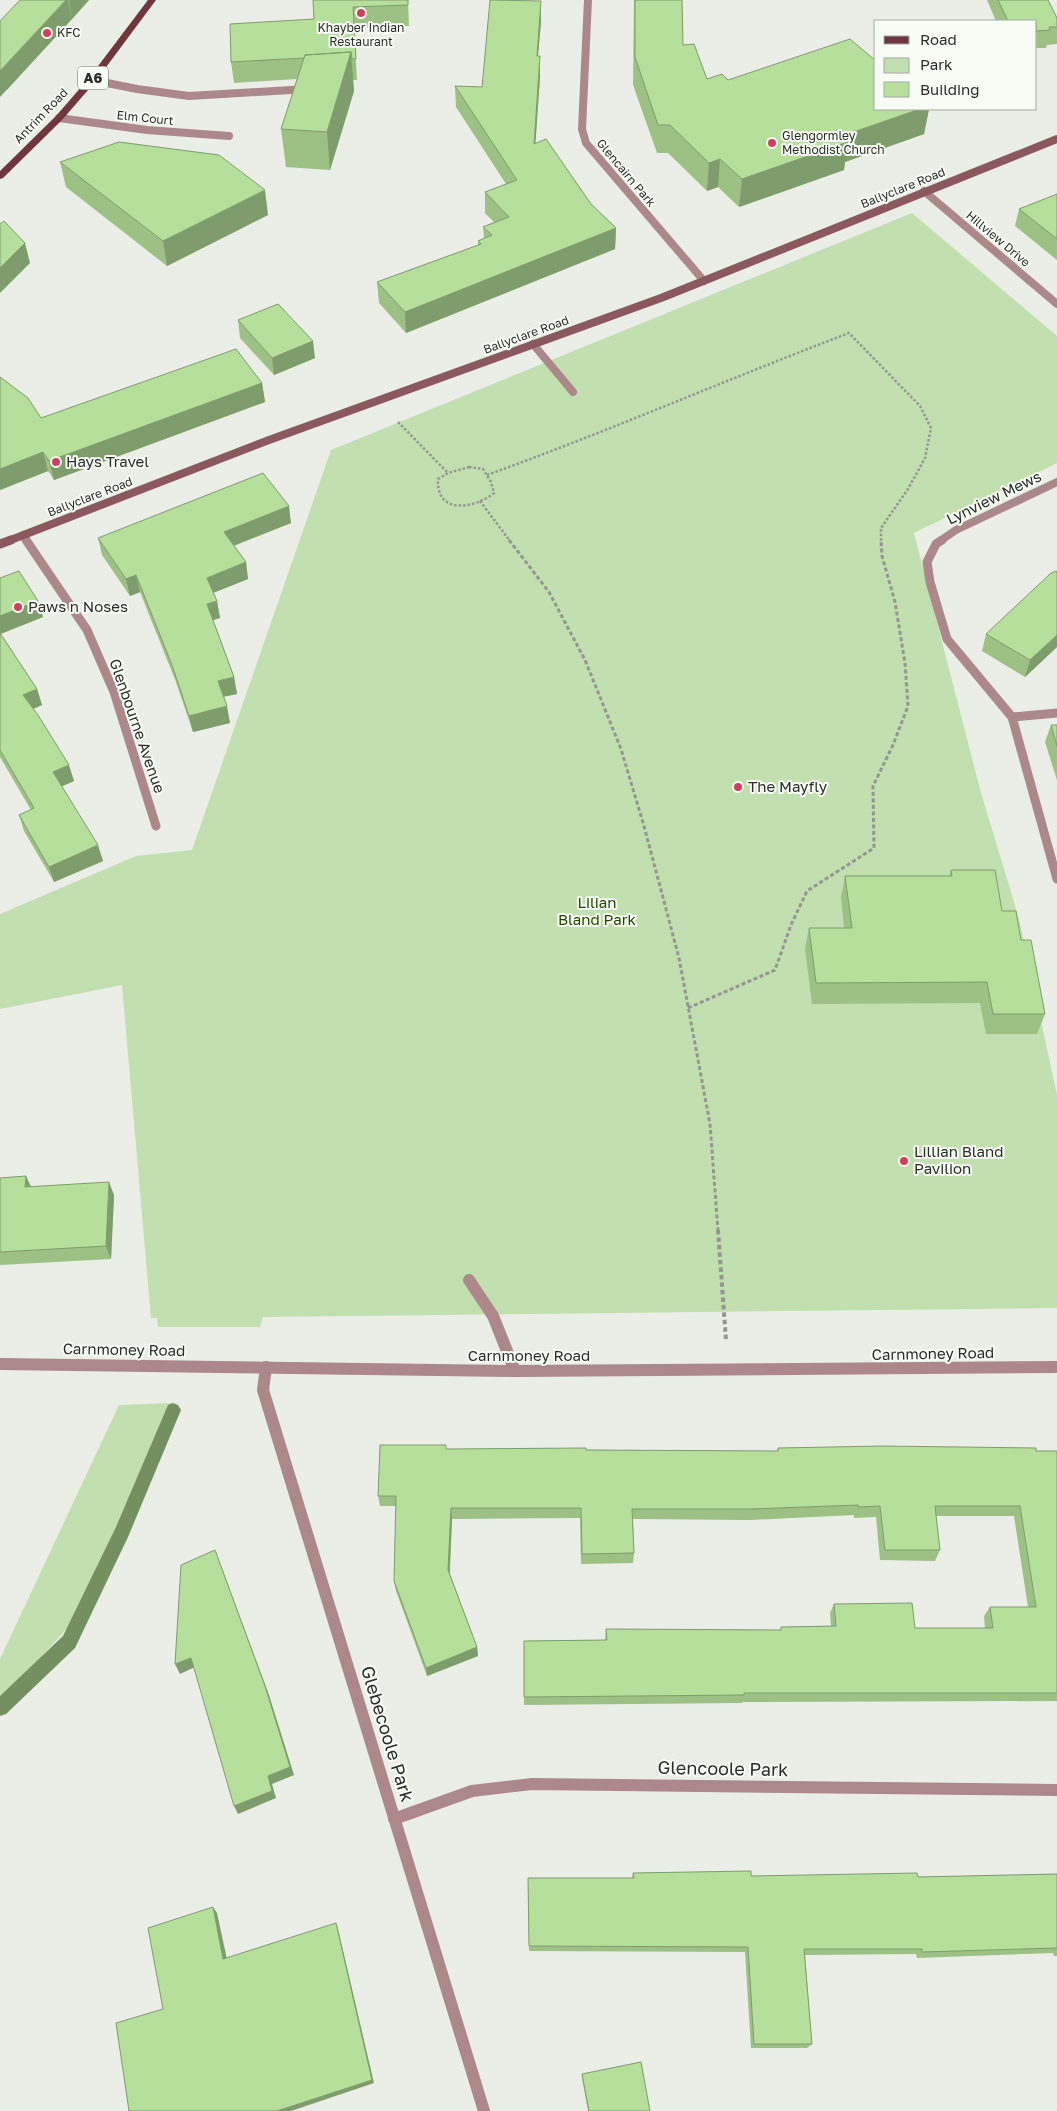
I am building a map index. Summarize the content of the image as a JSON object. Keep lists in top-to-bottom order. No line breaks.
{"streets":{"main road":["A6","Antrim Road","Ballyclare Road"],"street":["Elm Court","Glencairn Park","Hillview Drive","Lynview Mews","Glenbourne Avenue","Carnmoney Road","Glebecoole Park","Glencoole Park"]},"crossings":[["Antrim Road","Elm Court"],["Glencairn Park","Ballyclare Road"],["Ballyclare Road","Hillview Drive"],["Ballyclare Road","Glenbourne Avenue"],["Carnmoney Road","Glebecoole Park"],["Glebecoole Park","Glencoole Park"]],"parks":["Lilian Bland Park"],"places":["Khayber Indian Restaurant","KFC","Glengormley Methodist Church","Hays Travel","Paws n Noses","The Mayfly","Lillian Bland Pavilion"],"legend":["Road","Park","Building"]}
